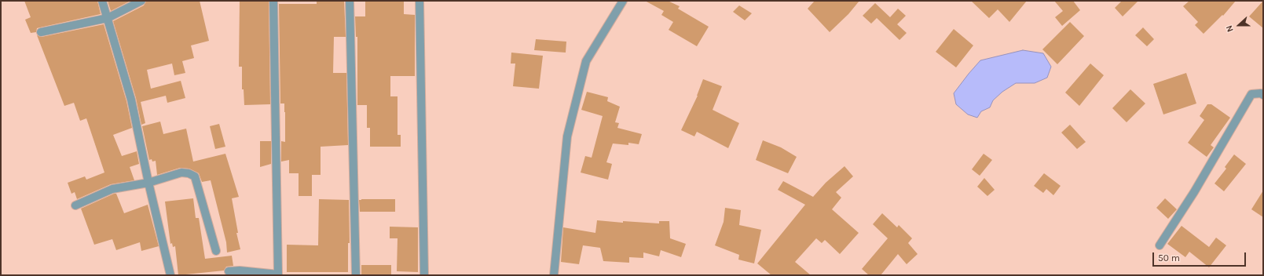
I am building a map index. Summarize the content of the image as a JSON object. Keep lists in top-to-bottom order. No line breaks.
{"scale_bar":"50 m","north":"left"}
